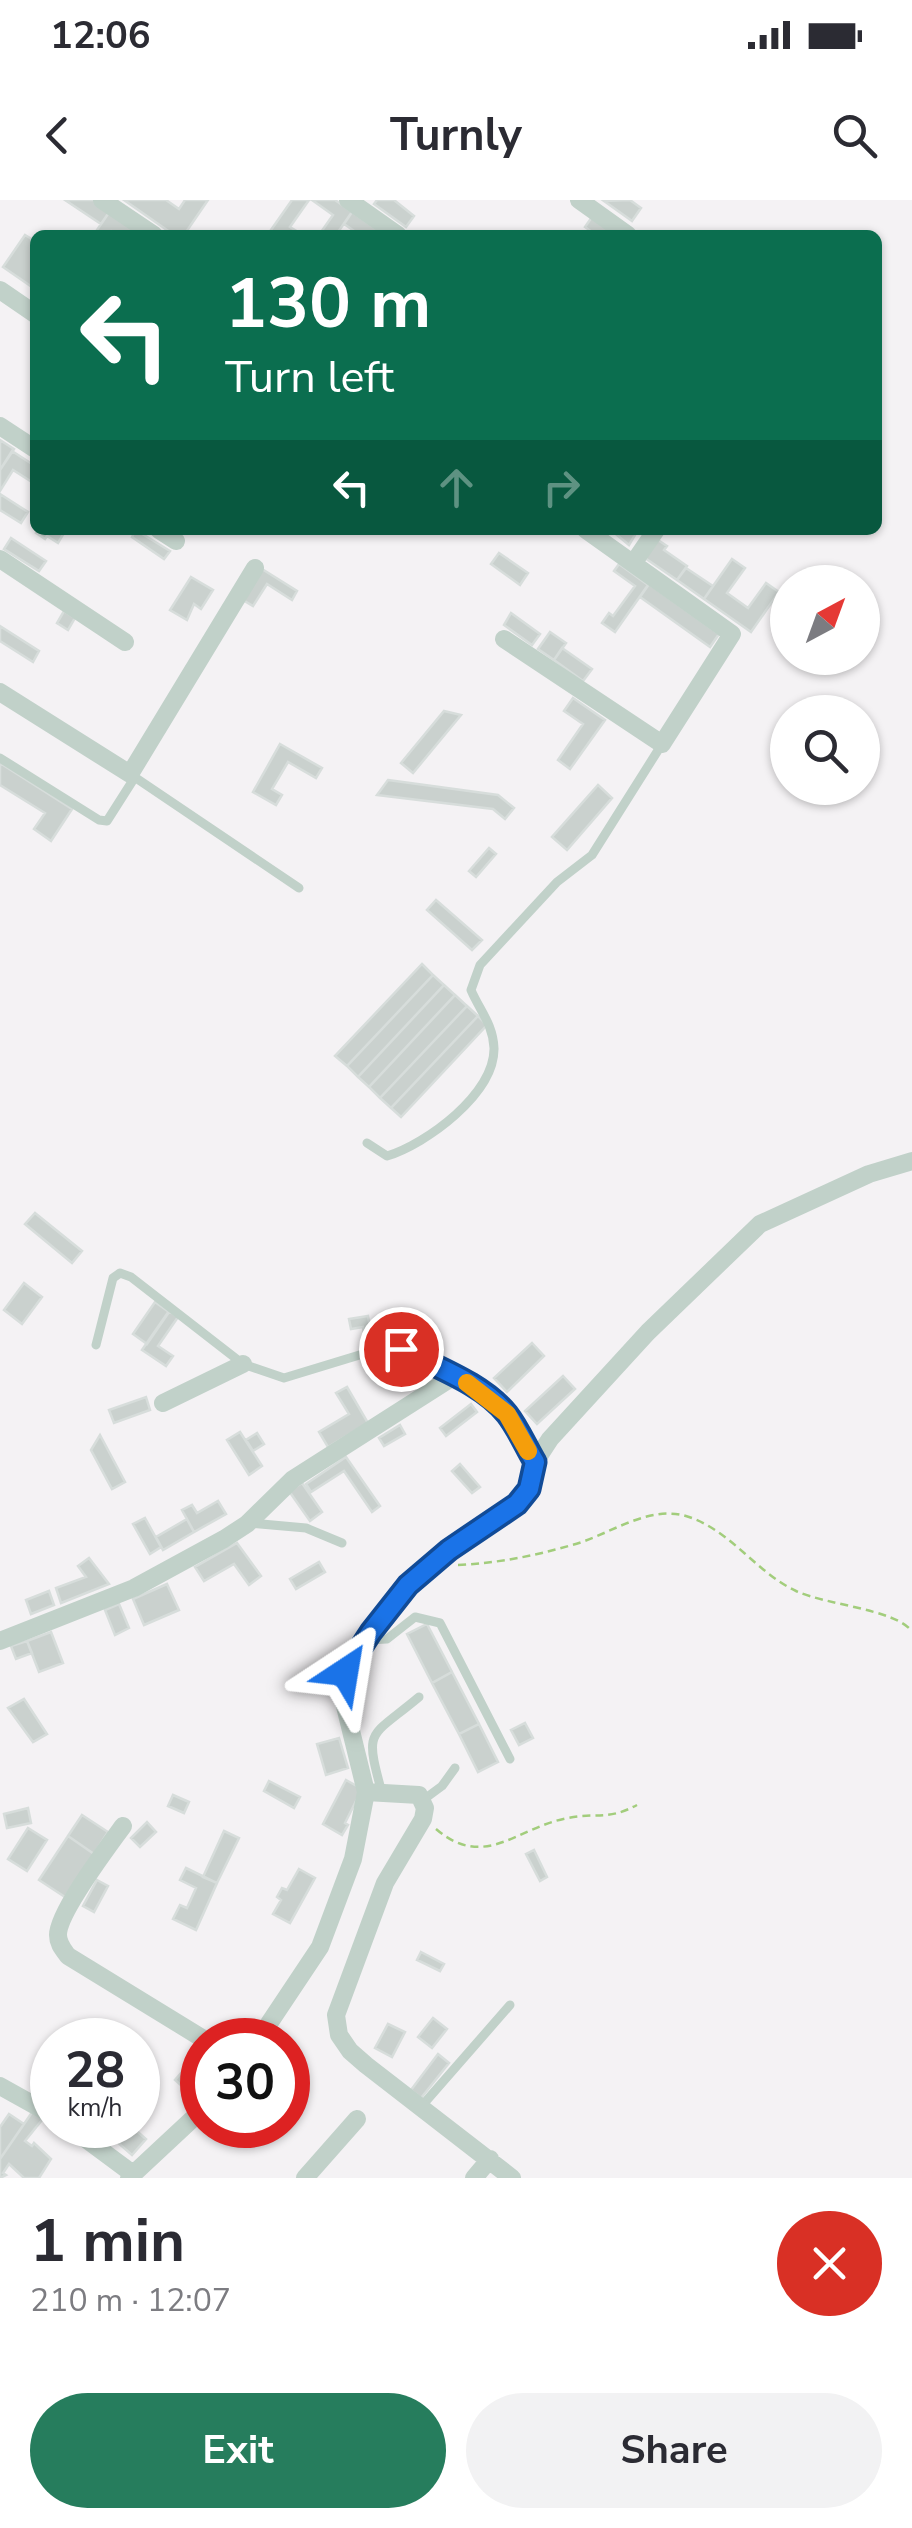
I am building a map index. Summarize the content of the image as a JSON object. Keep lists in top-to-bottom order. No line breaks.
{"north":"top right","page":{"status":"12:06","header":"Turnly","turn":["130 m","Turn left"],"speed":"28 km/h","limit":"30","heading":["1 min","210 m · 12:07"],"buttons":["Exit","Share"]}}
